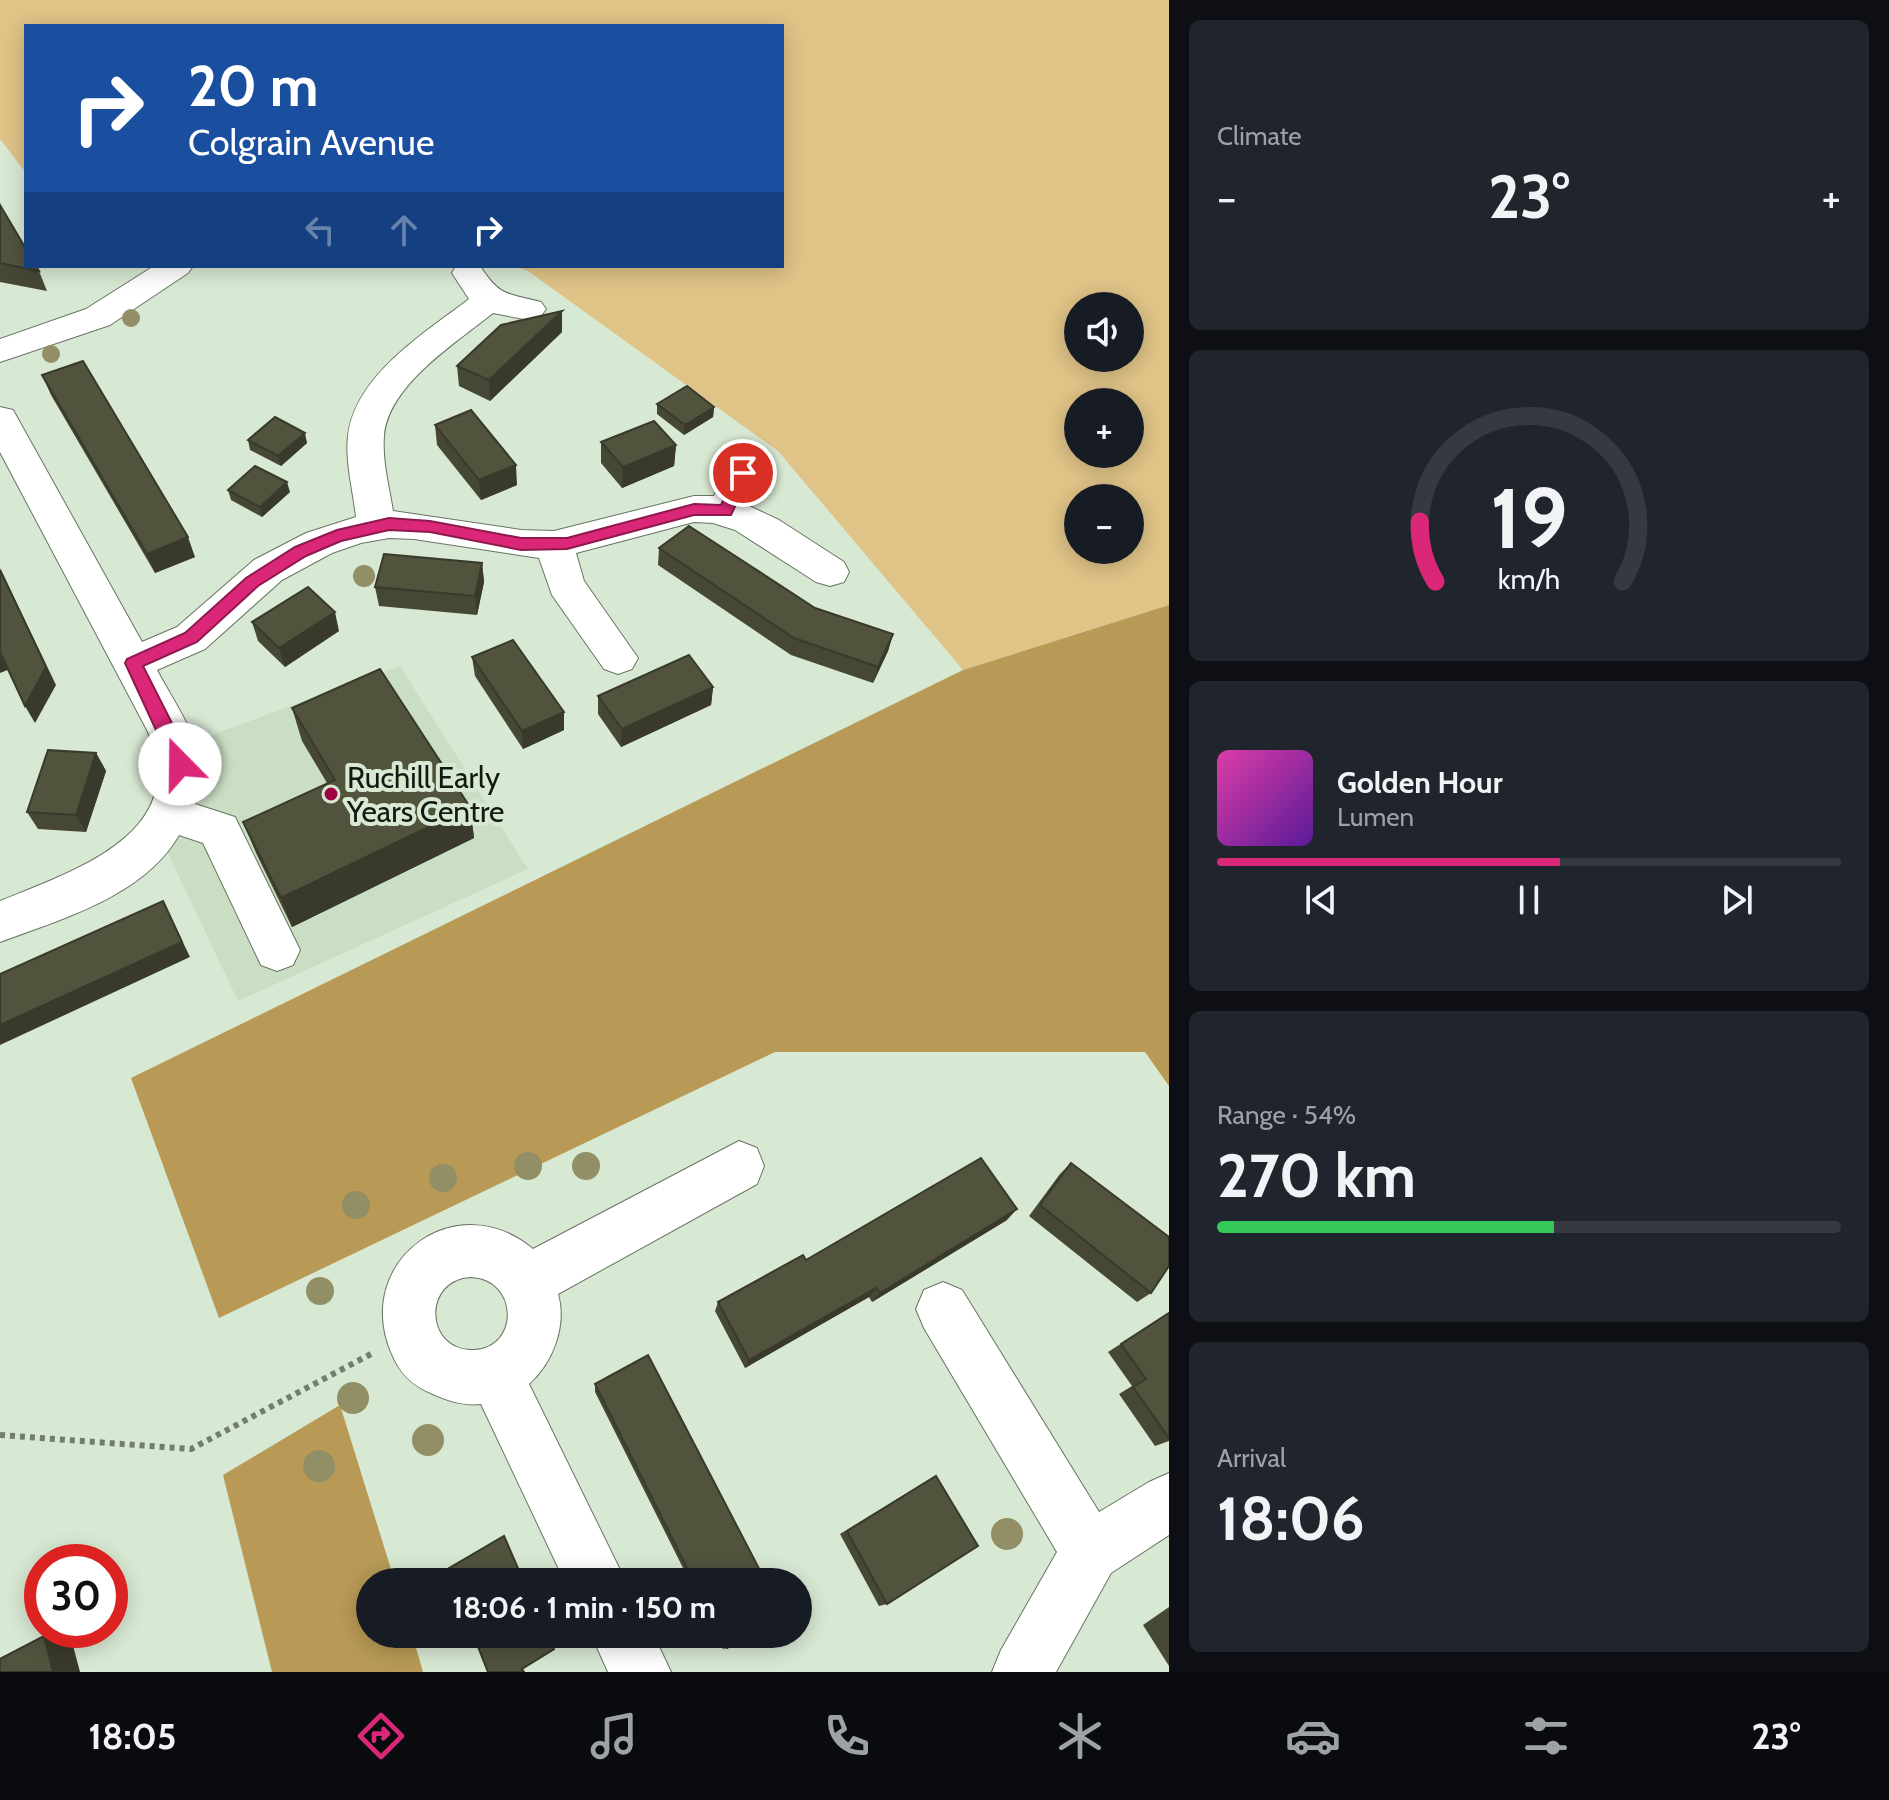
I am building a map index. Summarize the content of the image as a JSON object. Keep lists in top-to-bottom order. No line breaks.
{"places":["Ruchill Early Years Centre"],"page":{"tile":["Climate",["Range · 54%","270 km"],["Arrival","18:06"]],"turn":["20 m","Colgrain Avenue"],"heat":["−","23°","+"],"map_buttons":["+","−"],"song":["Golden Hour","Lumen"],"limit":"30","trip":"18:06 · 1 min · 150 m","tabs":["18:05","23°"],"gauge":["19","km/h"]}}
